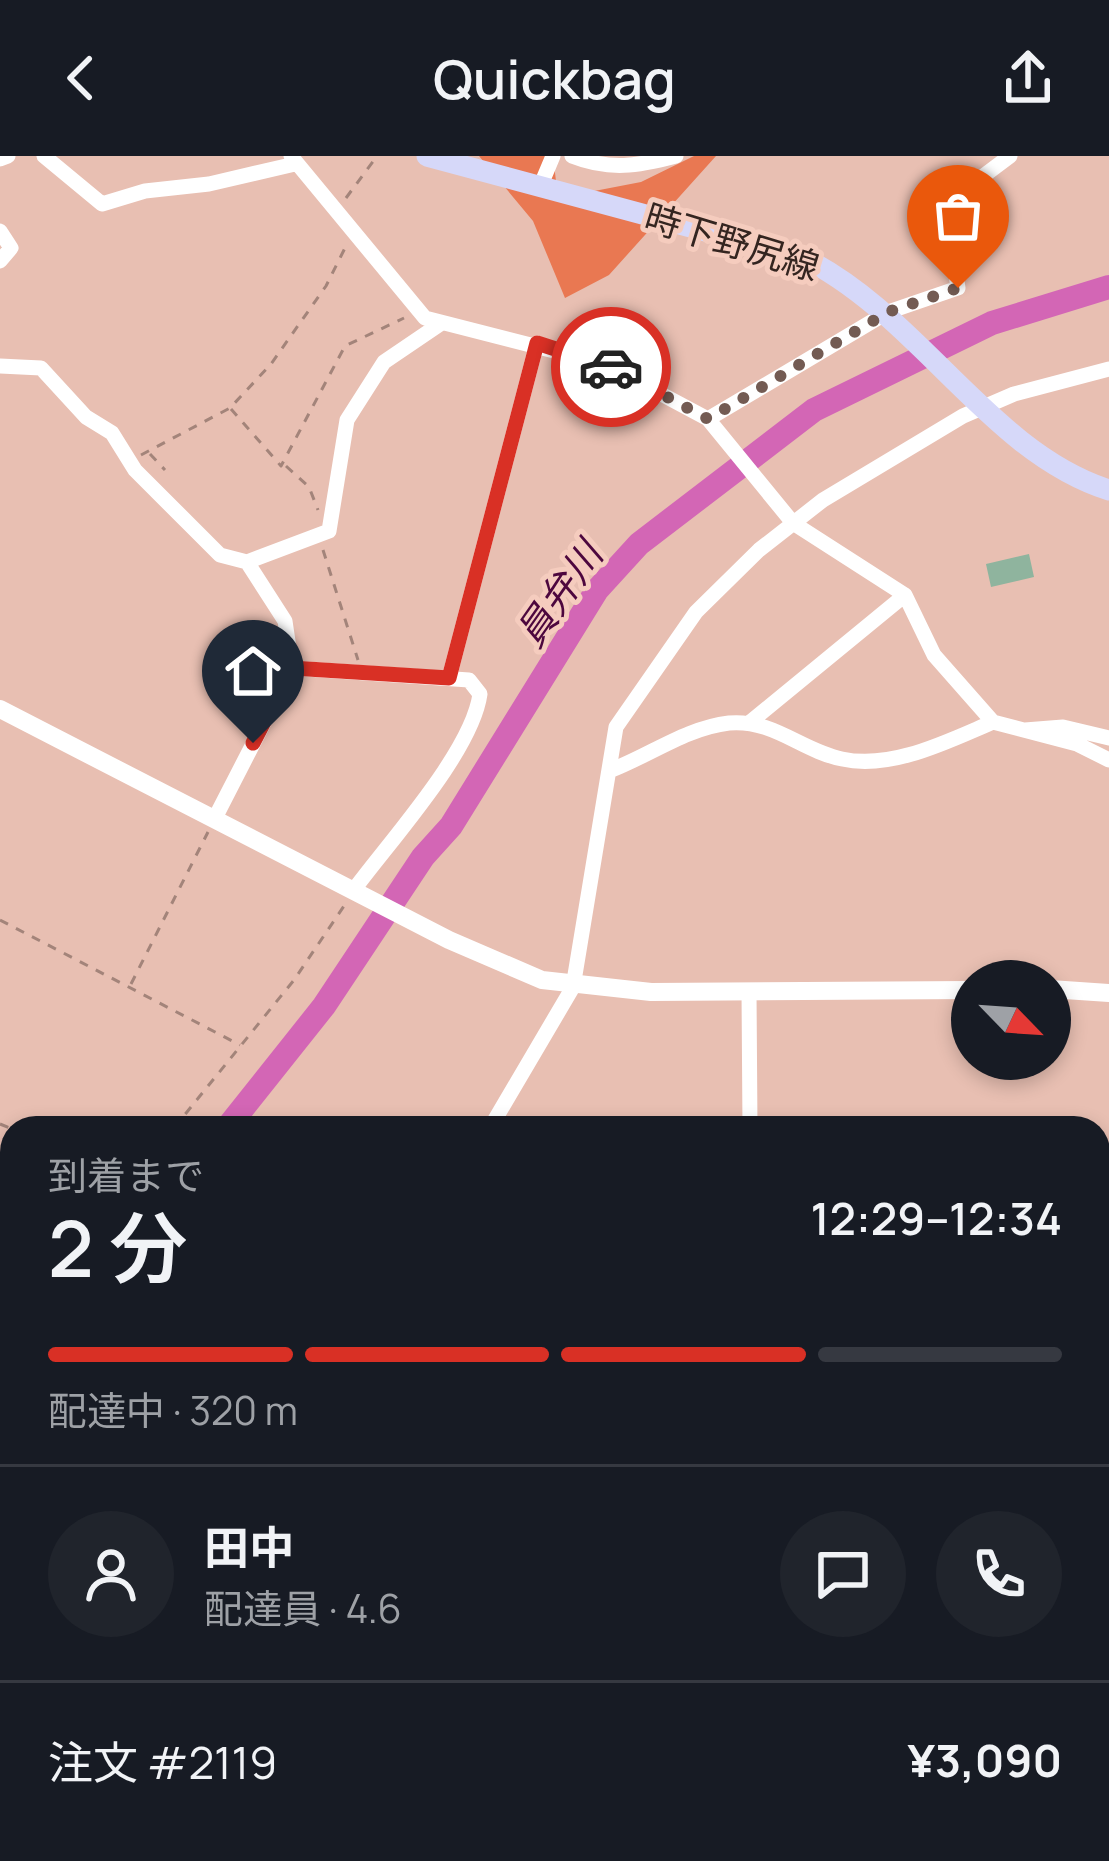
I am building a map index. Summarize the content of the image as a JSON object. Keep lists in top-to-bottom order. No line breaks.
{"streets":{"main road":["時下野尻線"]},"water":["員弁川"],"north":"bottom right","page":{"header":"Quickbag","heading":["2 分","到着まで","12:29–12:34"],"panel":["田中","配達員 · 4.6","注文 #2119","¥3,090"],"bar":"配達中 · 320 m"}}
